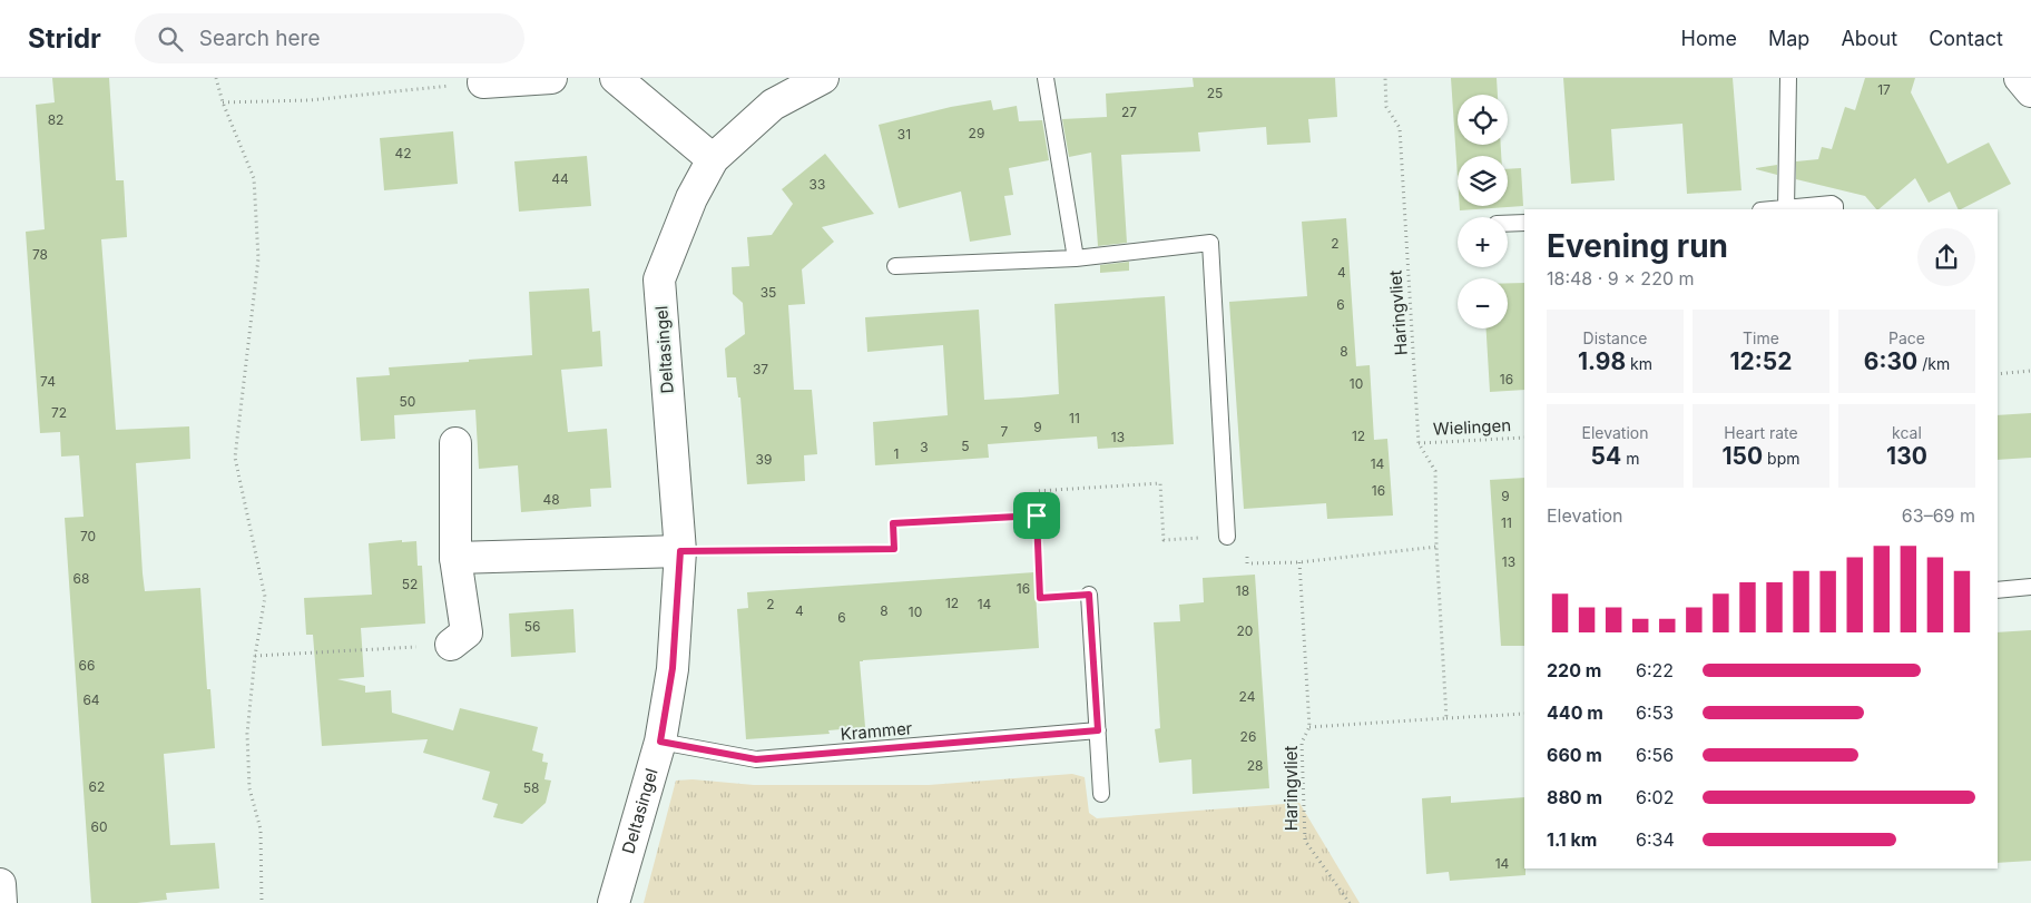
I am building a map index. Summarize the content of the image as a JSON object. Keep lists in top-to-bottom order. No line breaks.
{"streets":{"street":["Deltasingel"],"lane":["Krammer"],"path":["Haringvliet","Wielingen"]},"crossings":[["Haringvliet","Wielingen"],["Deltasingel","Krammer"]],"house_numbers":["17","25","27","82","29","31","42","44","33","2","78","4","35","6","8","37","16","74","10","50","72","11","9","7","12","13","5","3","1","39","14","16","9","48","11","70","13","68","52","16","18","12","2","14","4","8","10","6","56","20","66","24","64","26","28","62","58","60","14"],"page":{"header":"Stridr","search":"Search here","nav":["Home","Map","About","Contact"],"map_buttons":["+","−"],"heading":["Evening run","18:48 · 9 × 220 m"],"stats":[["Distance","1.98 km"],["Time","12:52"],["Pace","6:30 /km"],["Elevation","54 m"],["Heart rate","150 bpm"],["kcal","130"]],"chart":["Elevation","63–69 m"],"list":[{"name":"220 m","note":"6:22"},{"name":"440 m","note":"6:53"},{"name":"660 m","note":"6:56"},{"name":"880 m","note":"6:02"},{"name":"1.1 km","note":"6:34"}]}}
